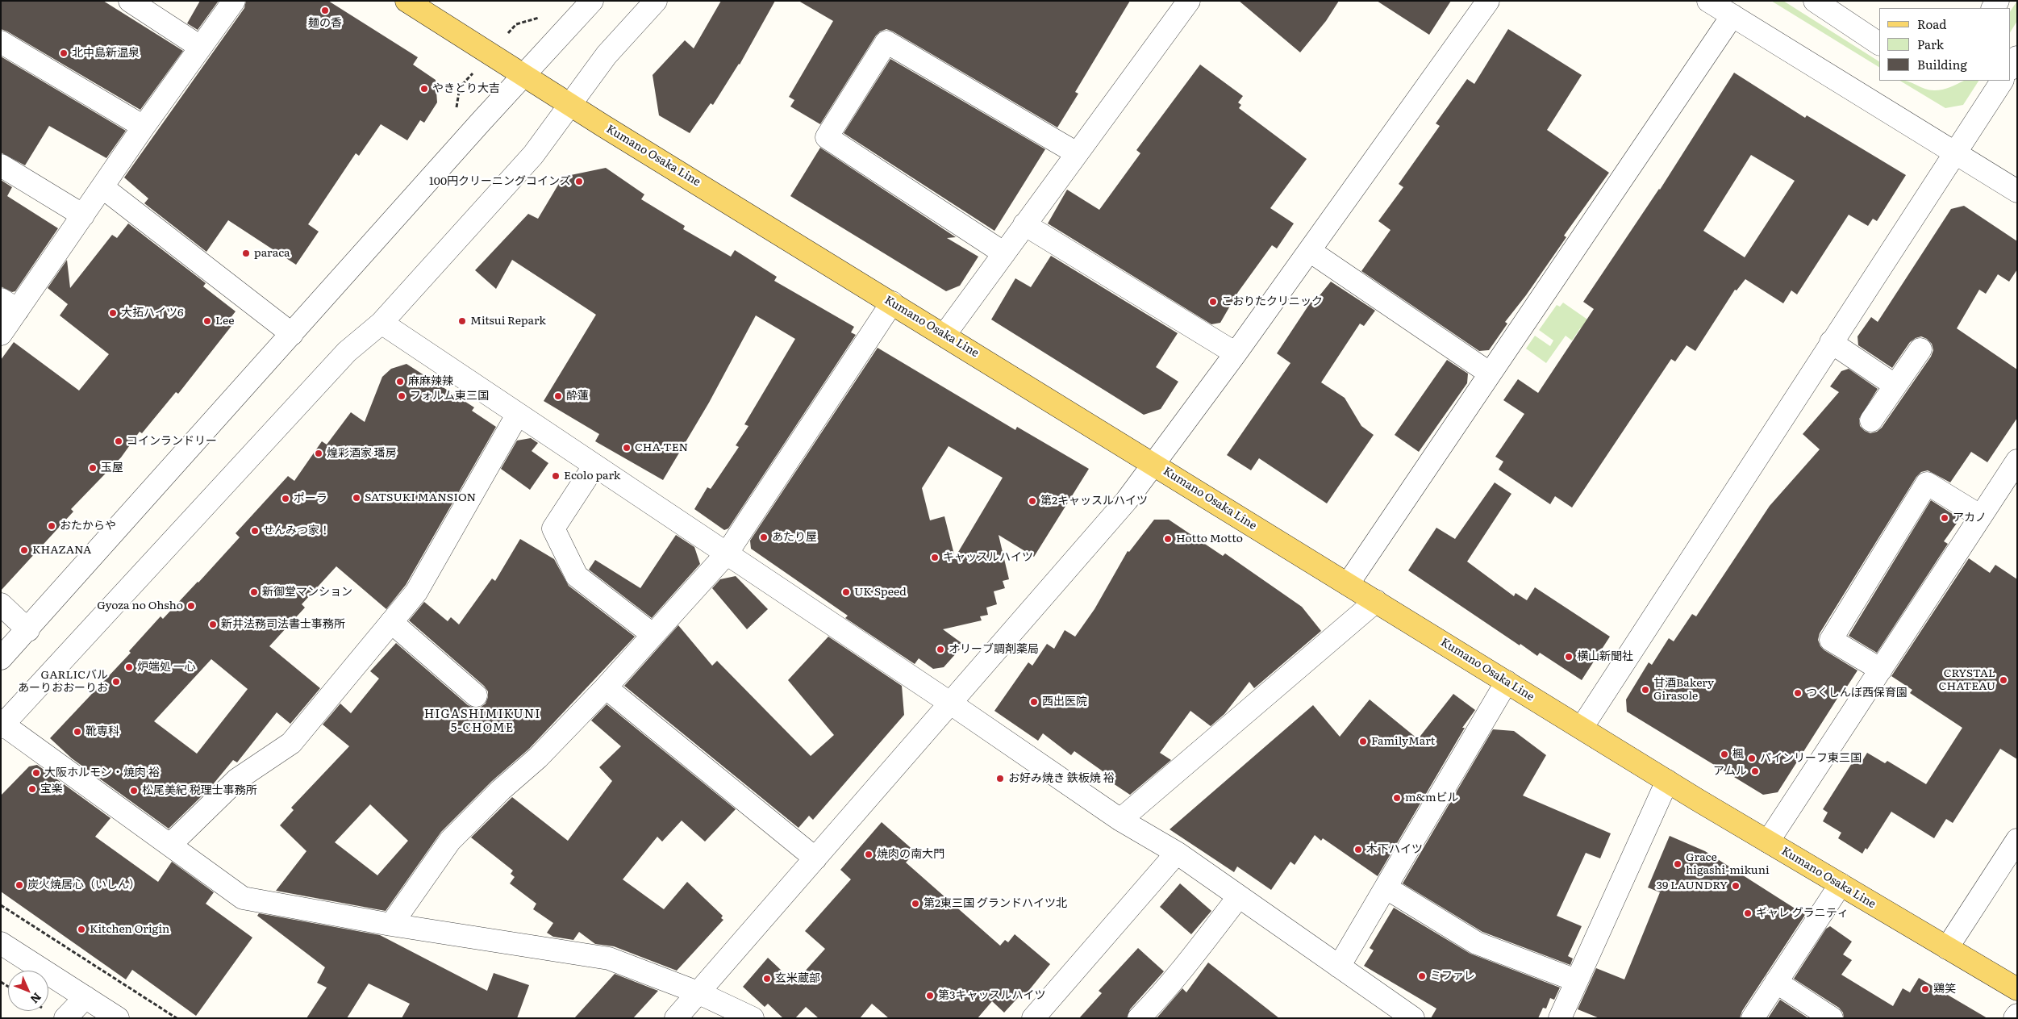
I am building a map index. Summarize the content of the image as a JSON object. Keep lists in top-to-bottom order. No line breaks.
{"streets":{"main road":["Kumano Osaka Line"]},"districts":["HIGASHIMIKUNI 5-CHOME"],"places":["麺の香","北中島新温泉","やきとり大吉","100円クリーニングコインズ","paraca","こおりたクリニック","大拓ハイツ6","Lee","Mitsui Repark","麻麻辣辣","フォルム東三国","酔蓮","コインランドリー","CHA-TEN","煌彩酒家 璠房","玉屋","Ecolo park","SATSUKI MANSION","ポーラ","第2キャッスルハイツ","アカノ","おたからや","せんみつ家！","あたり屋","Hotto Motto","KHAZANA","キャッスルハイツ","新御堂マンション","UK Speed","Gyoza no Ohsho","新井法務司法書士事務所","オリーブ調剤薬局","横山新聞社","炉端処 一心","CRYSTAL CHATEAU","GARLICバル あーりおおーりお","甘酒Bakery Girasole","つくしんぼ西保育園","西出医院","靴専科","FamilyMart","楓","パインリーフ東三国","アムル","大阪ホルモン・焼肉 裕","お好み焼き 鉄板焼 裕","宝楽","松尾美紀 税理士事務所","m&mビル","木下ハイツ","焼肉の南大門","Grace higashi-mikuni","炭火焼居心（いしん）","39 LAUNDRY","第2東三国 グランドハイツ北","ギャレ グラニティ","Kitchen Origin","ミファレ","玄米蔵部","鶏笑","第3キャッスルハイツ"],"legend":["Road","Park","Building"],"north":"bottom right"}
